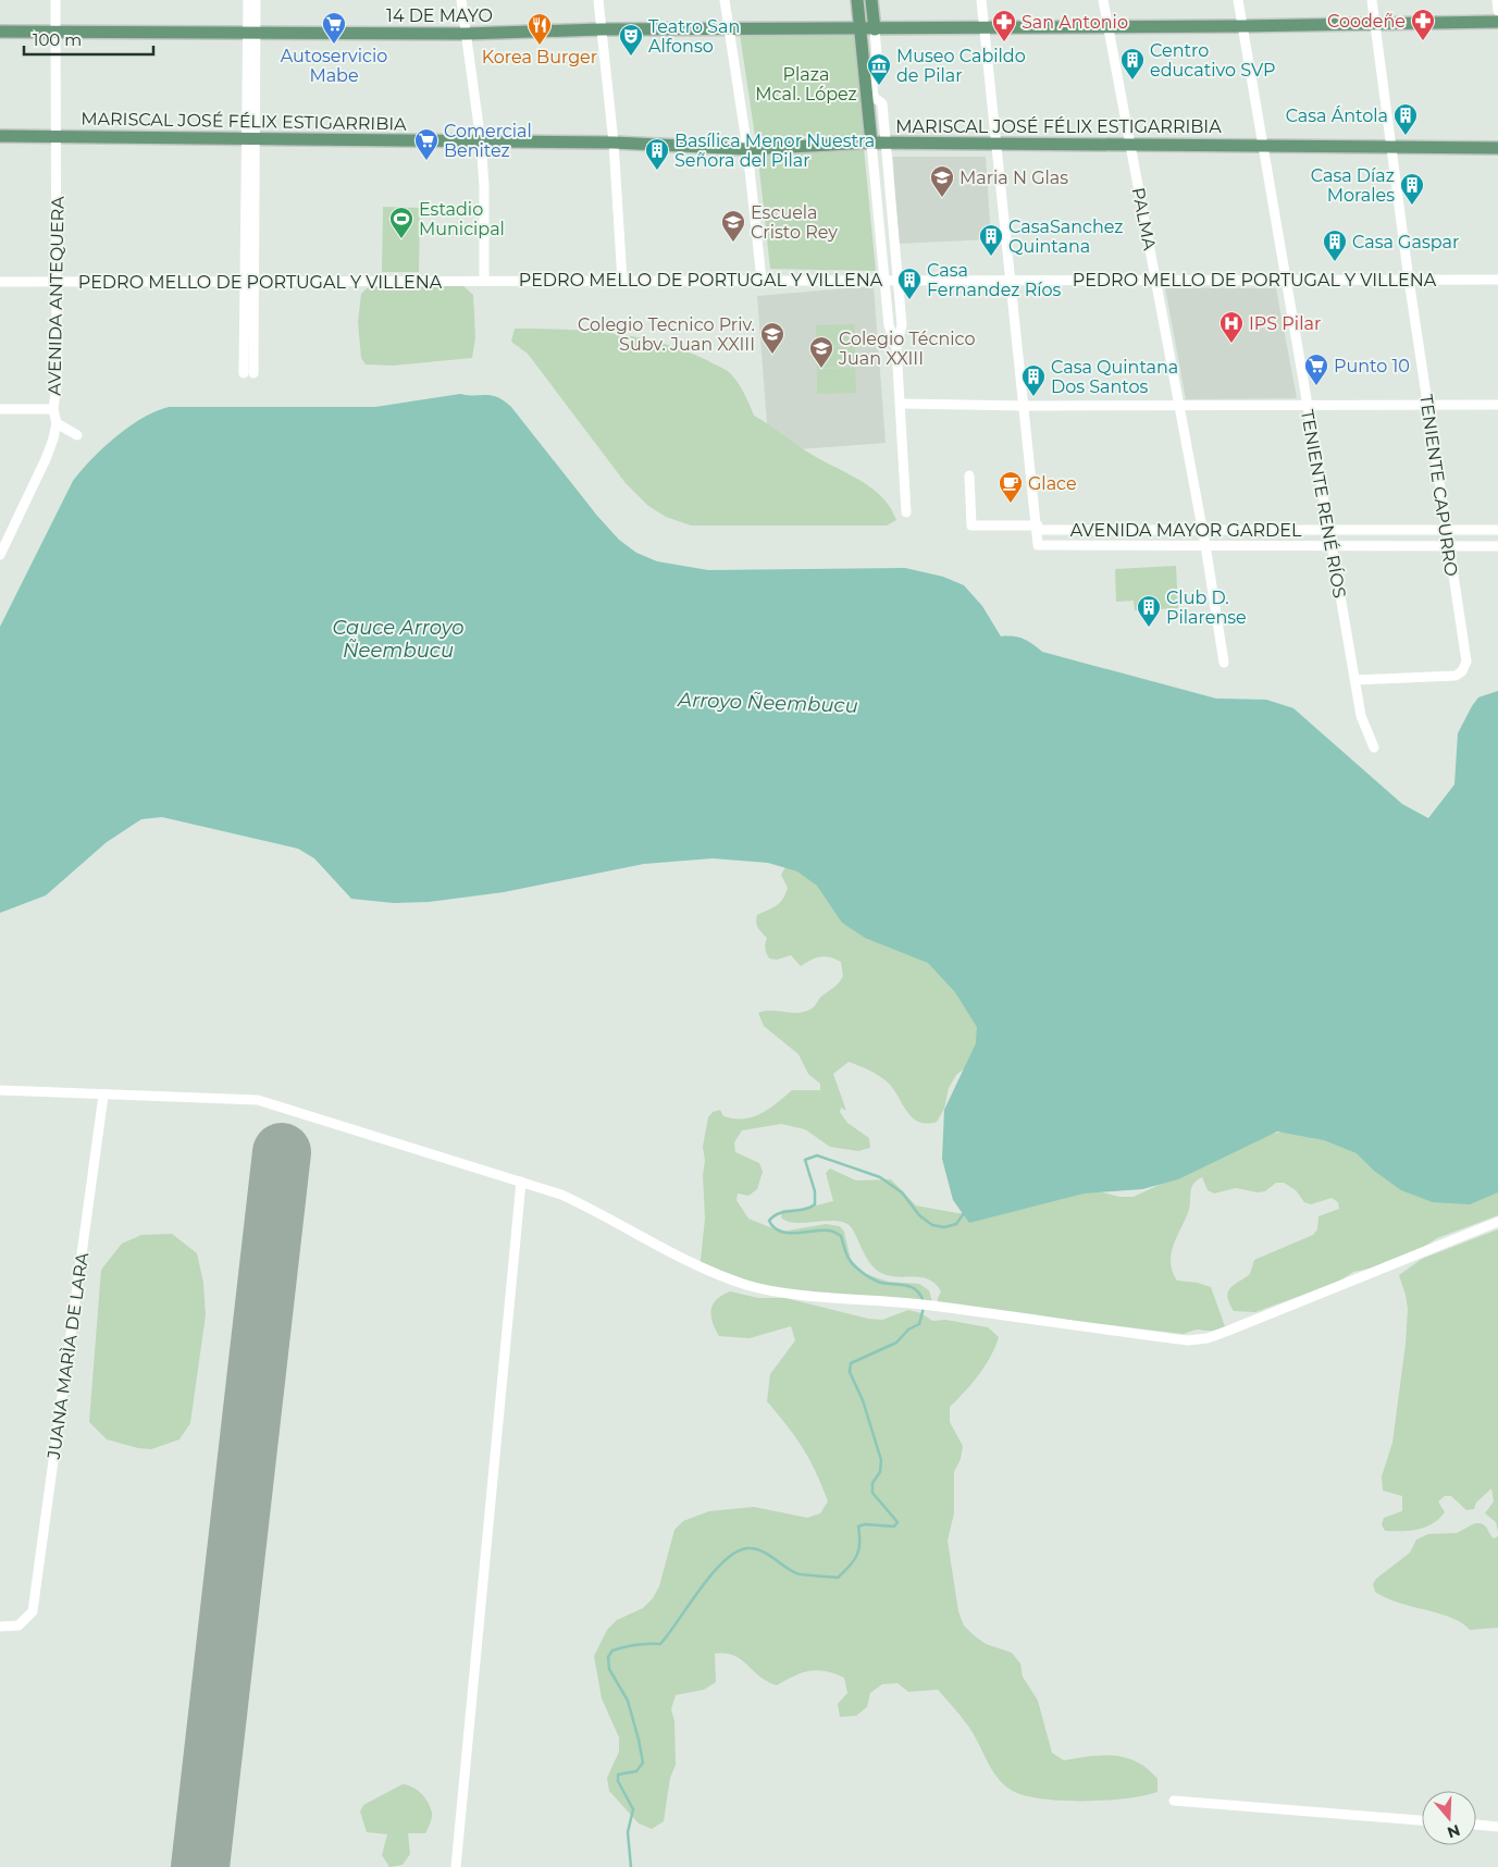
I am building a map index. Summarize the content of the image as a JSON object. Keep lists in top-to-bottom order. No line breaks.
{"streets":{"main road":["14 DE MAYO","MARISCAL JOSÉ FÉLIX ESTIGARRIBIA"],"street":["PALMA","PEDRO MELLO DE PORTUGAL Y VILLENA","AVENIDA ANTEQUERA","TENIENTE CAPURRO","TENIENTE RENÉ RÍOS","AVENIDA MAYOR GARDEL","JUANA MARÌA DE LARA"]},"crossings":[["14 DE MAYO","PALMA"],["14 DE MAYO","AVENIDA ANTEQUERA"],["14 DE MAYO","TENIENTE CAPURRO"],["14 DE MAYO","TENIENTE RENÉ RÍOS"],["MARISCAL JOSÉ FÉLIX ESTIGARRIBIA","PALMA"],["MARISCAL JOSÉ FÉLIX ESTIGARRIBIA","AVENIDA ANTEQUERA"],["MARISCAL JOSÉ FÉLIX ESTIGARRIBIA","TENIENTE CAPURRO"],["MARISCAL JOSÉ FÉLIX ESTIGARRIBIA","TENIENTE RENÉ RÍOS"],["PALMA","PEDRO MELLO DE PORTUGAL Y VILLENA"],["PALMA","AVENIDA MAYOR GARDEL"],["PEDRO MELLO DE PORTUGAL Y VILLENA","AVENIDA ANTEQUERA"],["PEDRO MELLO DE PORTUGAL Y VILLENA","TENIENTE CAPURRO"],["PEDRO MELLO DE PORTUGAL Y VILLENA","TENIENTE RENÉ RÍOS"],["TENIENTE CAPURRO","TENIENTE RENÉ RÍOS"],["TENIENTE CAPURRO","AVENIDA MAYOR GARDEL"],["TENIENTE RENÉ RÍOS","AVENIDA MAYOR GARDEL"]],"water":["Cauce Arroyo Ñeembucu","Arroyo Ñeembucu"],"parks":["Plaza Mcal. López"],"places":{"pharmacy":["Coodeñe","San Antonio"],"supermarket":["Autoservicio Mabe","Comercial Benitez","Punto 10"],"restaurant":["Korea Burger"],"theatre":["Teatro San Alfonso"],"building":["Centro educativo SVP","Casa Ántola","Basílica Menor Nuestra Señora del Pilar","Casa Díaz Morales","CasaSanchez Quintana","Casa Gaspar","Casa Fernandez Ríos","Casa Quintana Dos Santos","Club D. Pilarense"],"museum":["Museo Cabildo de Pilar"],"school or university":["Maria N Glas","Escuela Cristo Rey","Colegio Tecnico Priv. Subv. Juan XXIII","Colegio Técnico Juan XXIII"],"sports":["Estadio Municipal"],"hospital":["IPS Pilar"],"cafe":["Glace"]},"scale_bar":"100 m","north":"bottom"}
